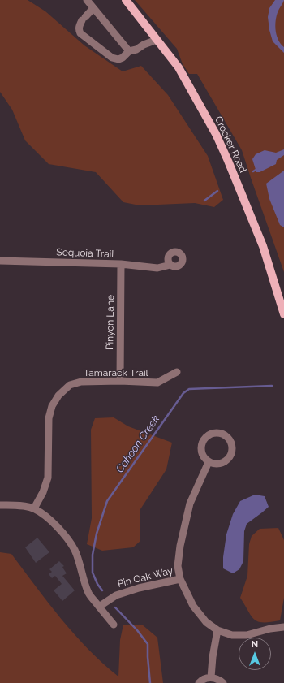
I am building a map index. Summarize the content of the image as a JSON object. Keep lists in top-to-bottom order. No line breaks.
{"streets":{"main road":["Crocker Road"],"street":["Sequoia Trail","Pinyon Lane","Tamarack Trail","Pin Oak Way"]},"crossings":[["Sequoia Trail","Pinyon Lane"],["Pinyon Lane","Tamarack Trail"]],"water":["Cahoon Creek"],"north":"top"}
